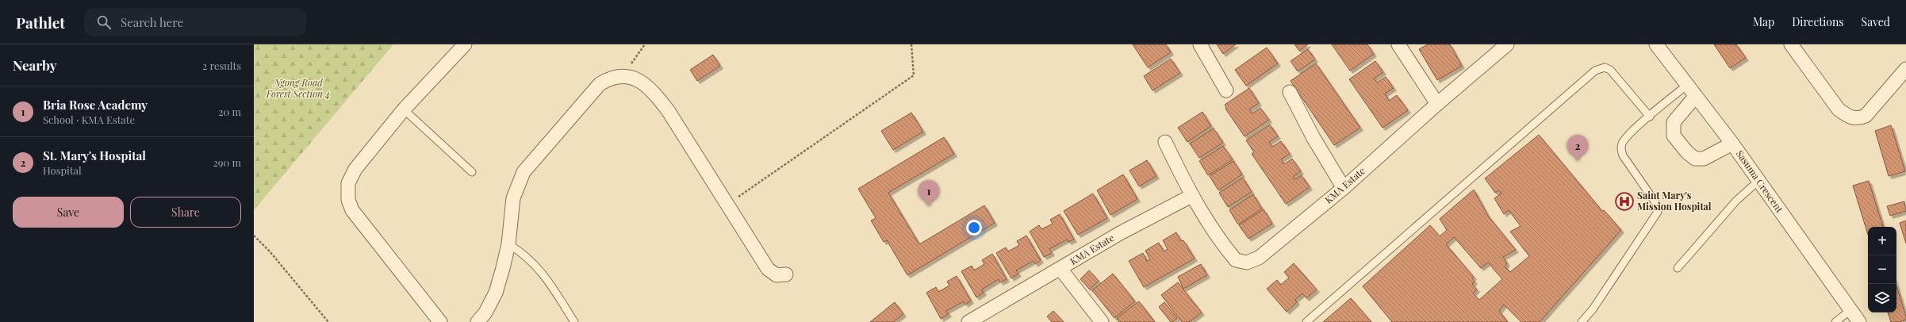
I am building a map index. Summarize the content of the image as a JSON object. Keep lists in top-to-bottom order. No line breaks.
{"streets":{"street":["Sasuma Crescent","KMA Estate"]},"parks":["Ngong Road Forest Section 4"],"places":{"hospital":["Saint Mary's Mission Hospital"]},"page":{"header":"Pathlet","search":"Search here","nav":["Map","Directions","Saved"],"heading":["Nearby","2 results"],"list":[{"mark":"1","name":"Bria Rose Academy","note":"School · KMA Estate","value":"20 m"},{"mark":"2","name":"St. Mary's Hospital","note":"Hospital","value":"290 m"}],"pins":["2","1"],"buttons":["Save","Share"],"map_buttons":["+","−"]}}
